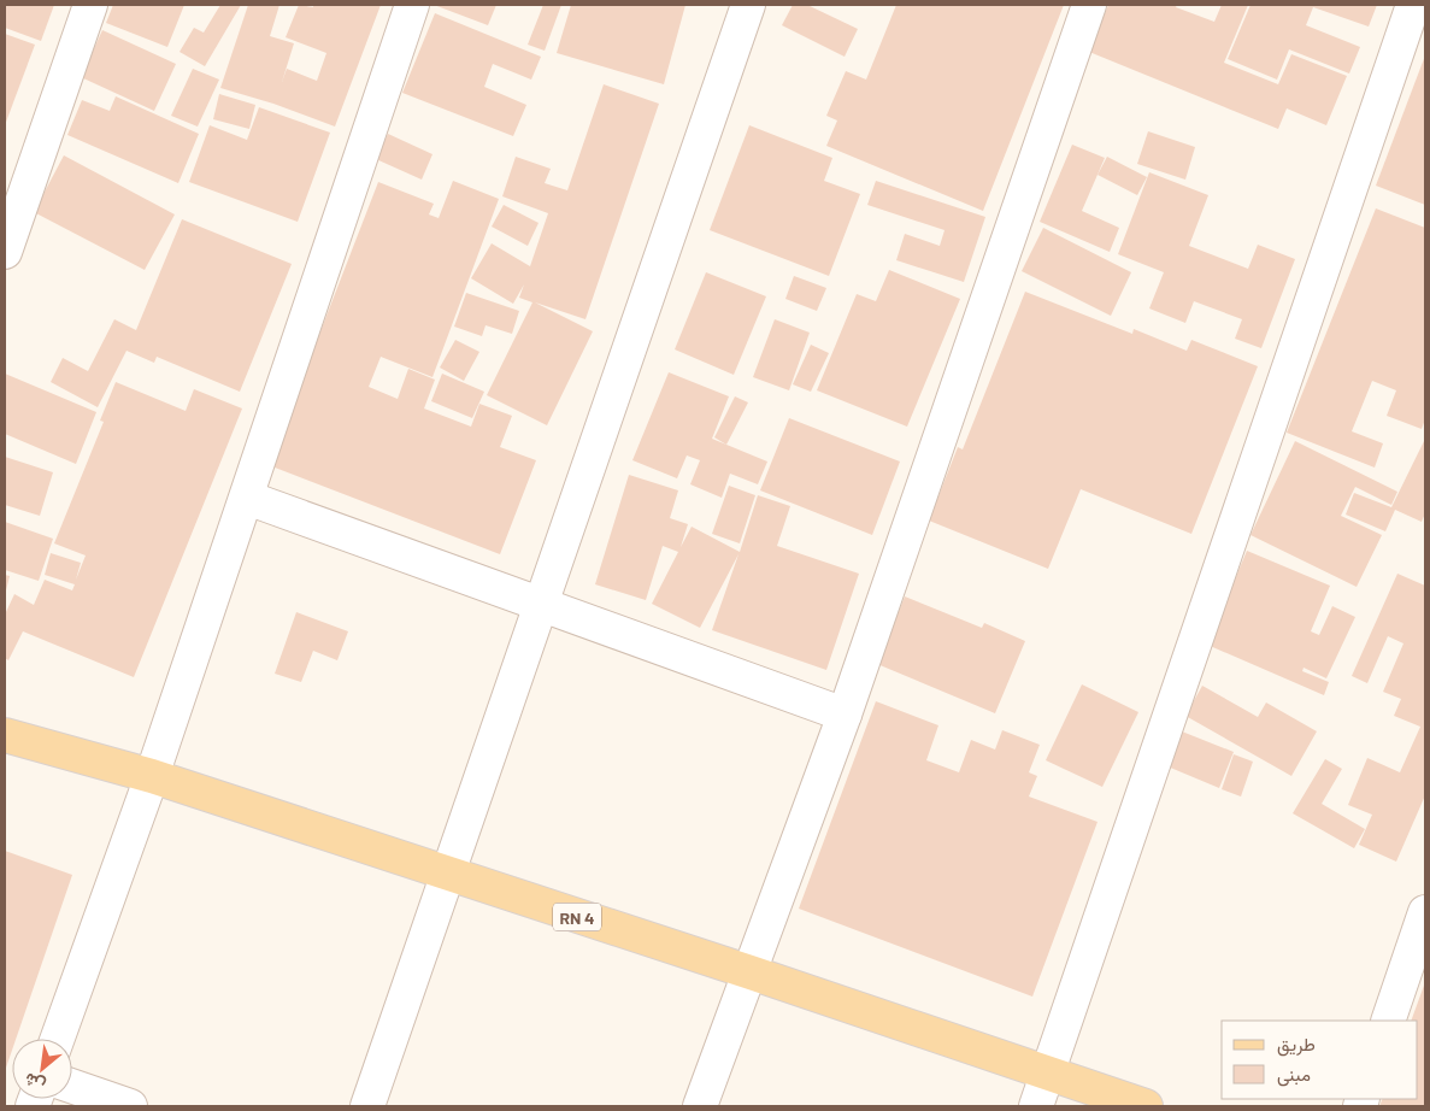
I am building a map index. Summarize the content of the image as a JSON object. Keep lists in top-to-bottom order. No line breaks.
{"streets":{"main road":["RN 4"]},"legend":["طريق","مبنى"],"north":"bottom left"}
